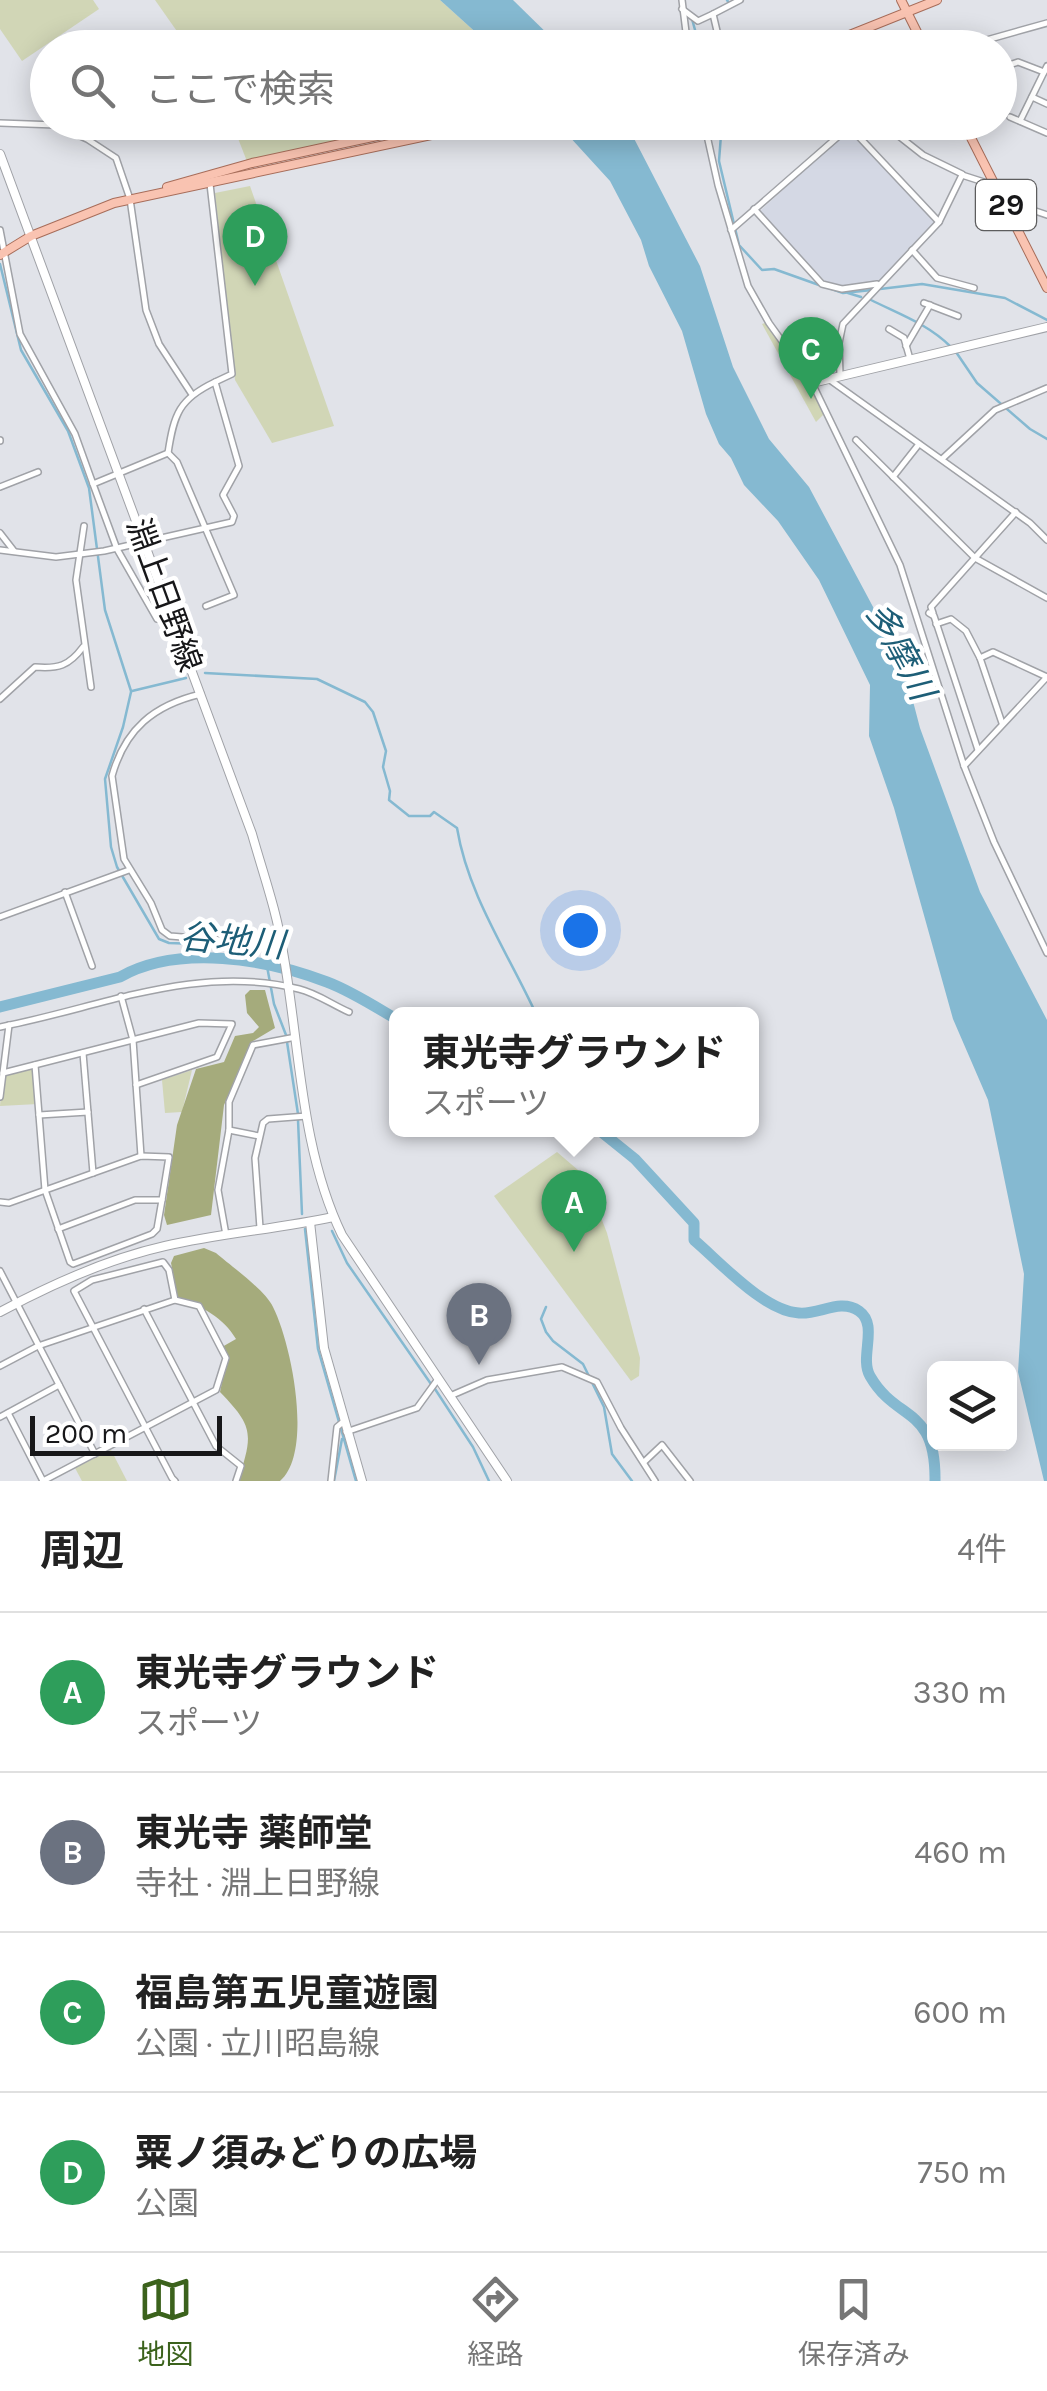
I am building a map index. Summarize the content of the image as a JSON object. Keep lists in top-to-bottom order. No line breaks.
{"streets":{"main road":["29","淵上日野線"]},"water":["多摩川","谷地川"],"scale_bar":"200 m","page":{"search":"ここで検索","pins":["D","C","A","B"],"popup":["東光寺グラウンド","スポーツ"],"scale":"200 m","heading":["周辺","4件"],"list":[{"mark":"A","name":"東光寺グラウンド","note":"スポーツ","value":"330 m"},{"mark":"B","name":"東光寺 薬師堂","note":"寺社 · 淵上日野線","value":"460 m"},{"mark":"C","name":"福島第五児童遊園","note":"公園 · 立川昭島線","value":"600 m"},{"mark":"D","name":"粟ノ須みどりの広場","note":"公園","value":"750 m"}],"nav":["地図","経路","保存済み"]}}
